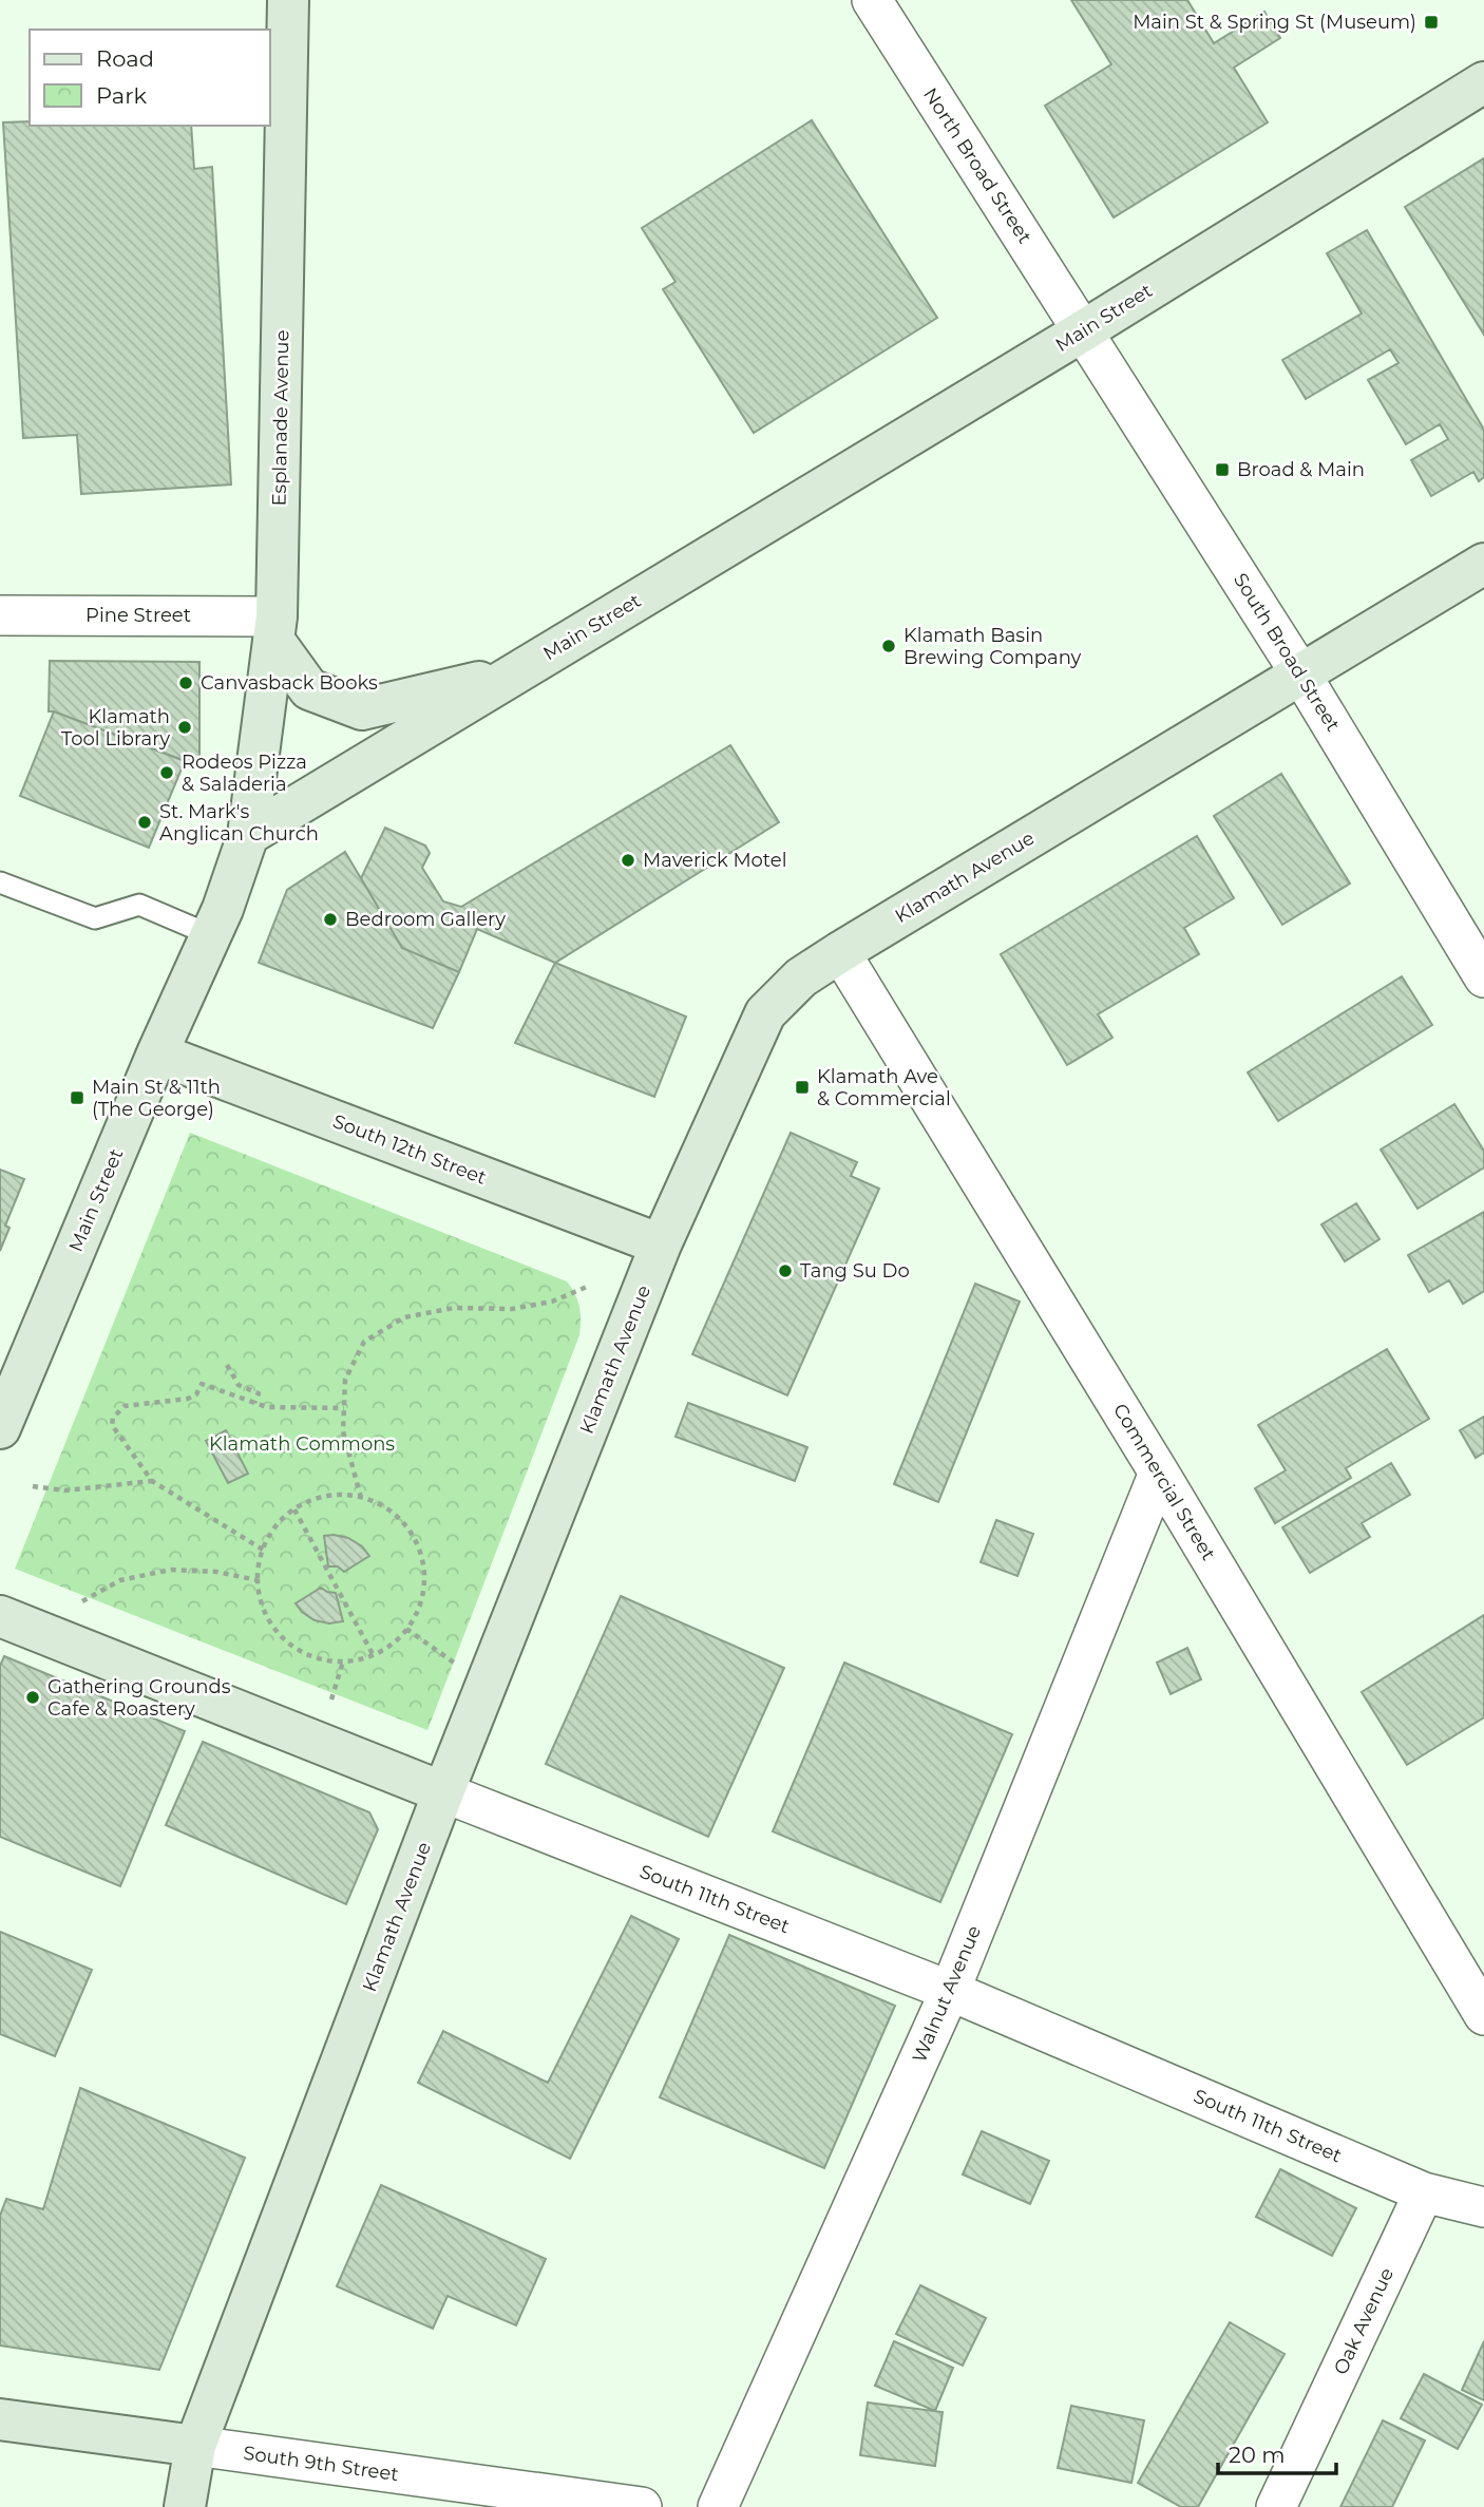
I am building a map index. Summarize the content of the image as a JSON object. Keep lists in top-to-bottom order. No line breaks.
{"streets":{"street":["North Broad Street","Main Street","Esplanade Avenue","Pine Street","South Broad Street","Klamath Avenue","South 12th Street","Commercial Street","South 11th Street","Walnut Avenue","Oak Avenue","South 9th Street"]},"crossings":[["North Broad Street","Main Street"],["North Broad Street","South Broad Street"],["Main Street","Esplanade Avenue"],["Main Street","South Broad Street"],["Main Street","South 12th Street"],["Esplanade Avenue","Pine Street"],["South Broad Street","Klamath Avenue"],["Klamath Avenue","South 12th Street"],["Klamath Avenue","Commercial Street"],["Klamath Avenue","South 11th Street"],["Klamath Avenue","South 9th Street"],["Commercial Street","Walnut Avenue"],["South 11th Street","Walnut Avenue"],["South 11th Street","Oak Avenue"]],"parks":["Klamath Commons"],"places":{"transit":["Main St & Spring St (Museum)","Broad & Main","Klamath Ave & Commercial","Main St & 11th (The George)"],"other":["Klamath Basin Brewing Company","Canvasback Books","Klamath Tool Library","Rodeos Pizza & Saladeria","St. Mark's Anglican Church","Maverick Motel","Bedroom Gallery","Tang Su Do","Gathering Grounds Cafe & Roastery"]},"legend":["Road","Park"],"scale_bar":"20 m"}
